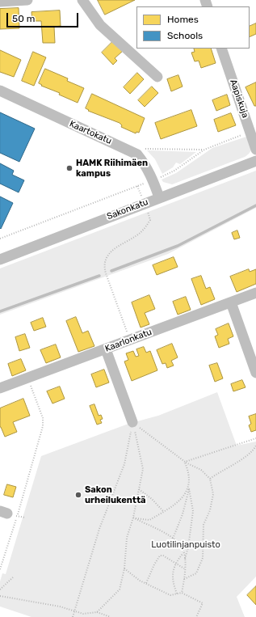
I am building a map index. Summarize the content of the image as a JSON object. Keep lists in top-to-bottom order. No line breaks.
{"streets":{"street":["Aapiskuja","Kaartokatu","Sakonkatu","Kaarlonkatu"]},"crossings":[["Kaartokatu","Sakonkatu"]],"parks":["Luotilinjanpuisto"],"places":["HAMK Riihimäen kampus","Sakon urheilukenttä"],"legend":["Homes","Schools"],"scale_bar":"50 m"}
